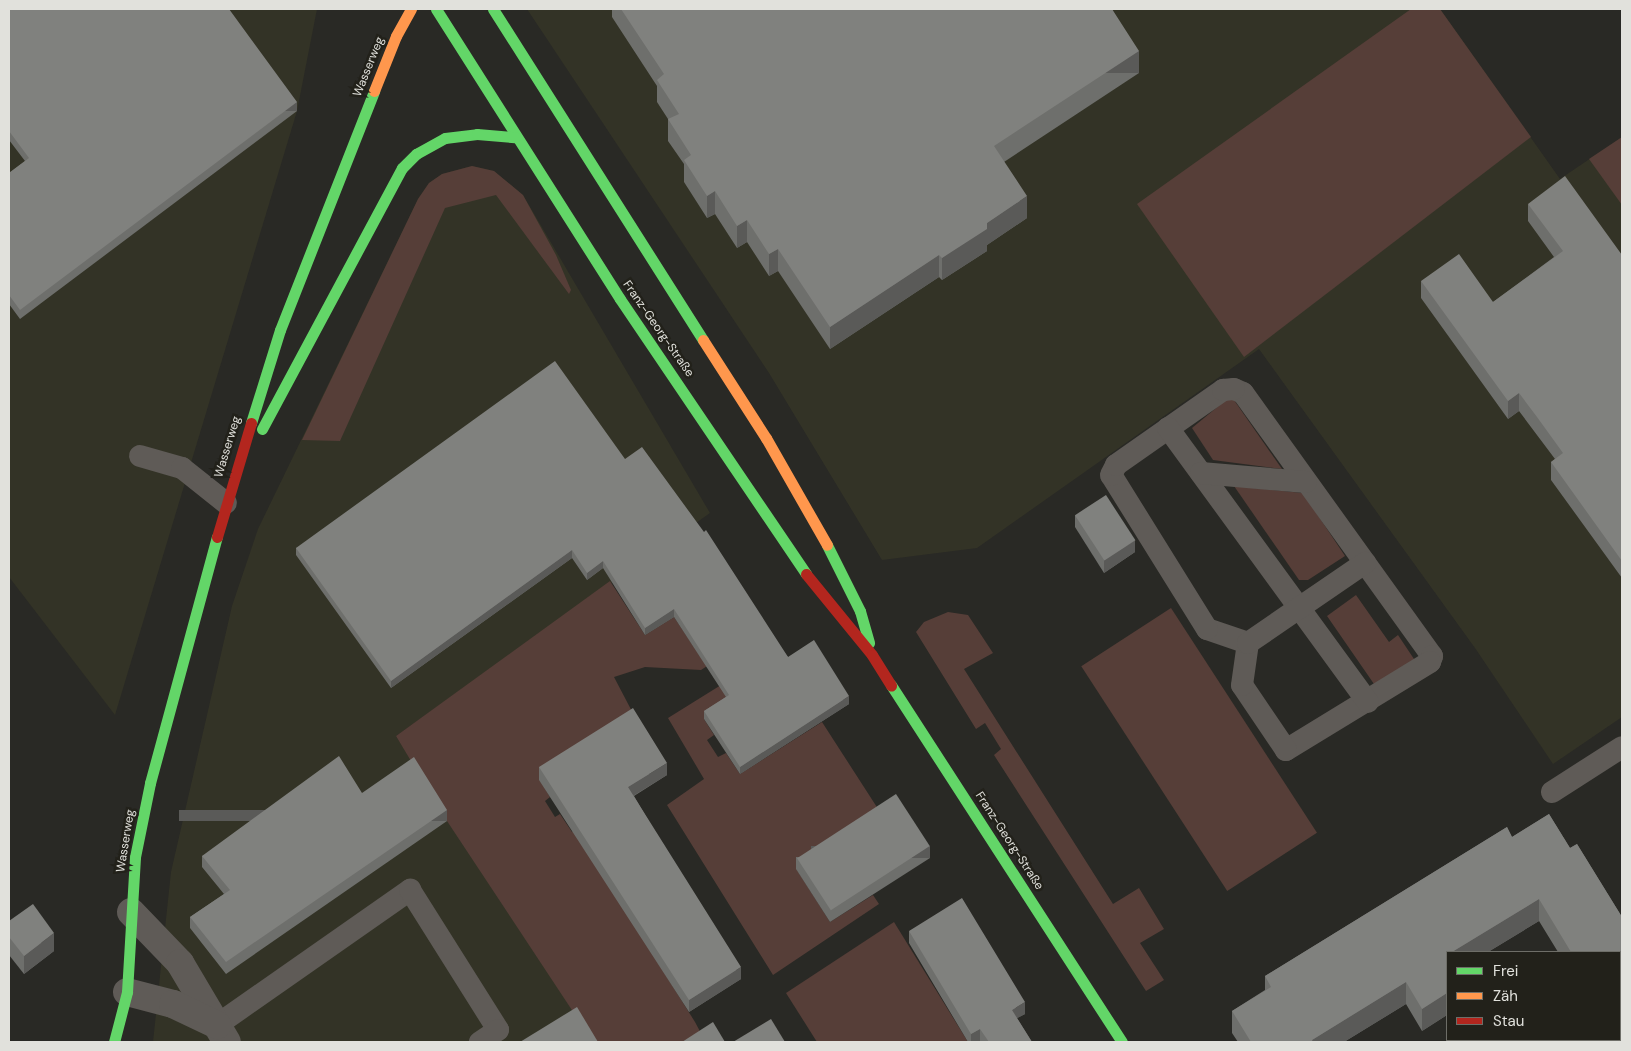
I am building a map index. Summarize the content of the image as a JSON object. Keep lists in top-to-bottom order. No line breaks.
{"streets":{"street":["Wasserweg","Franz-Georg-Straße"]},"legend":["Frei","Zäh","Stau"]}
